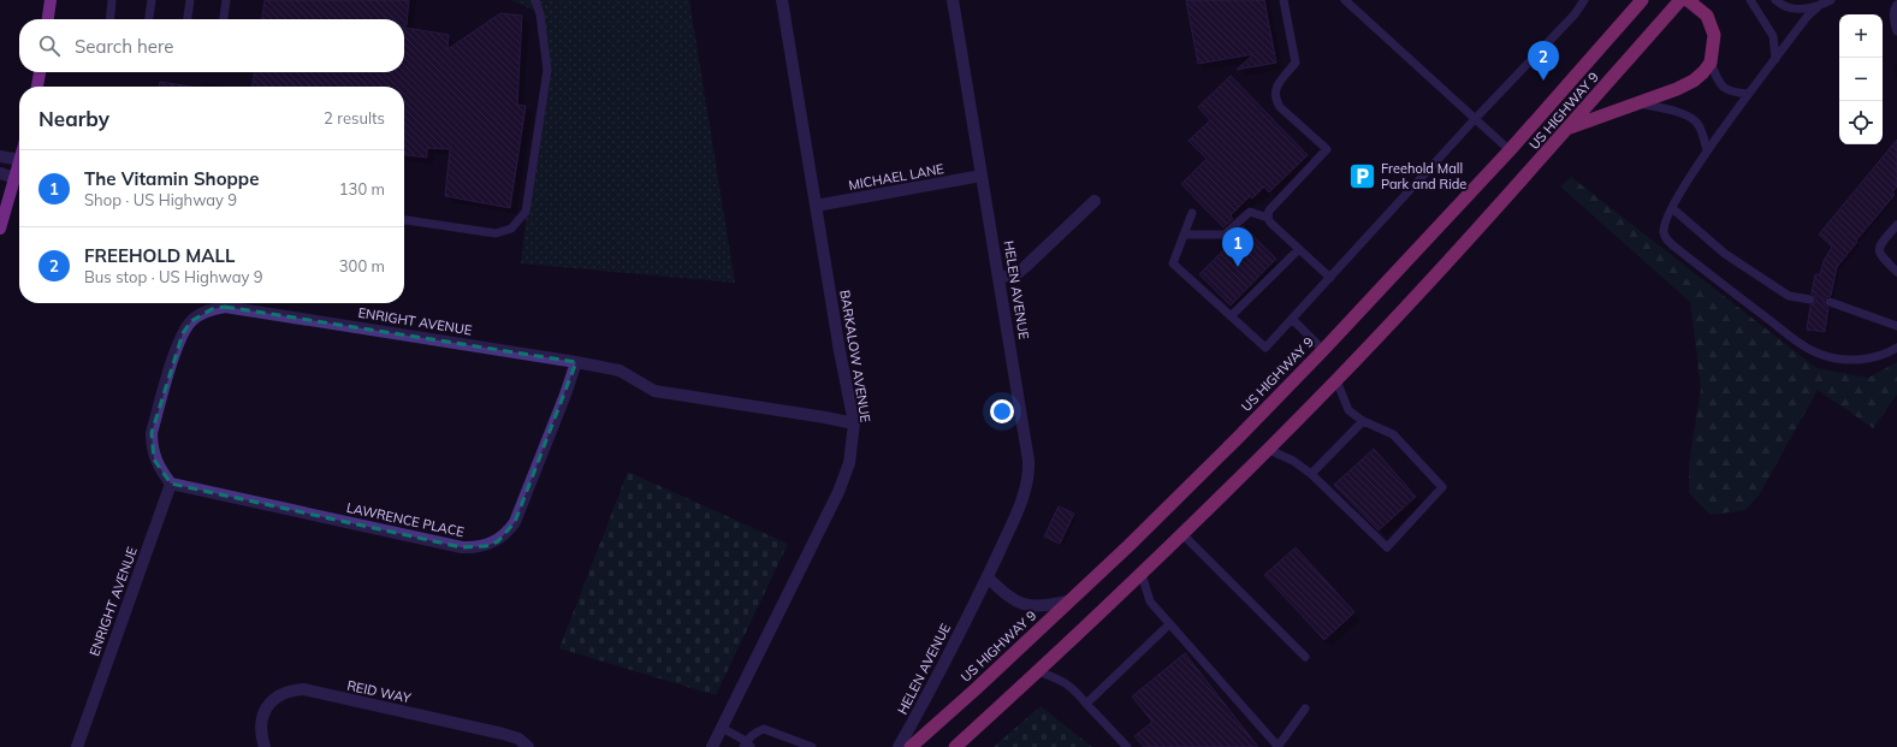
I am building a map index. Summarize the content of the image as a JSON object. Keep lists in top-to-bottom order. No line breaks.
{"streets":{"highway":["US HIGHWAY 9"],"street":["MICHAEL LANE","HELEN AVENUE","ENRIGHT AVENUE","BARKALOW AVENUE","LAWRENCE PLACE","REID WAY"]},"crossings":[["MICHAEL LANE","HELEN AVENUE"],["MICHAEL LANE","BARKALOW AVENUE"],["ENRIGHT AVENUE","BARKALOW AVENUE"],["ENRIGHT AVENUE","LAWRENCE PLACE"]],"places":{"parking":["Freehold Mall Park and Ride"]},"page":{"map_buttons":["+","−"],"search":"Search here","pins":["2","1"],"heading":["Nearby","2 results"],"list":[{"mark":"1","name":"The Vitamin Shoppe","note":"Shop · US Highway 9","value":"130 m"},{"mark":"2","name":"FREEHOLD MALL","note":"Bus stop · US Highway 9","value":"300 m"}]}}
